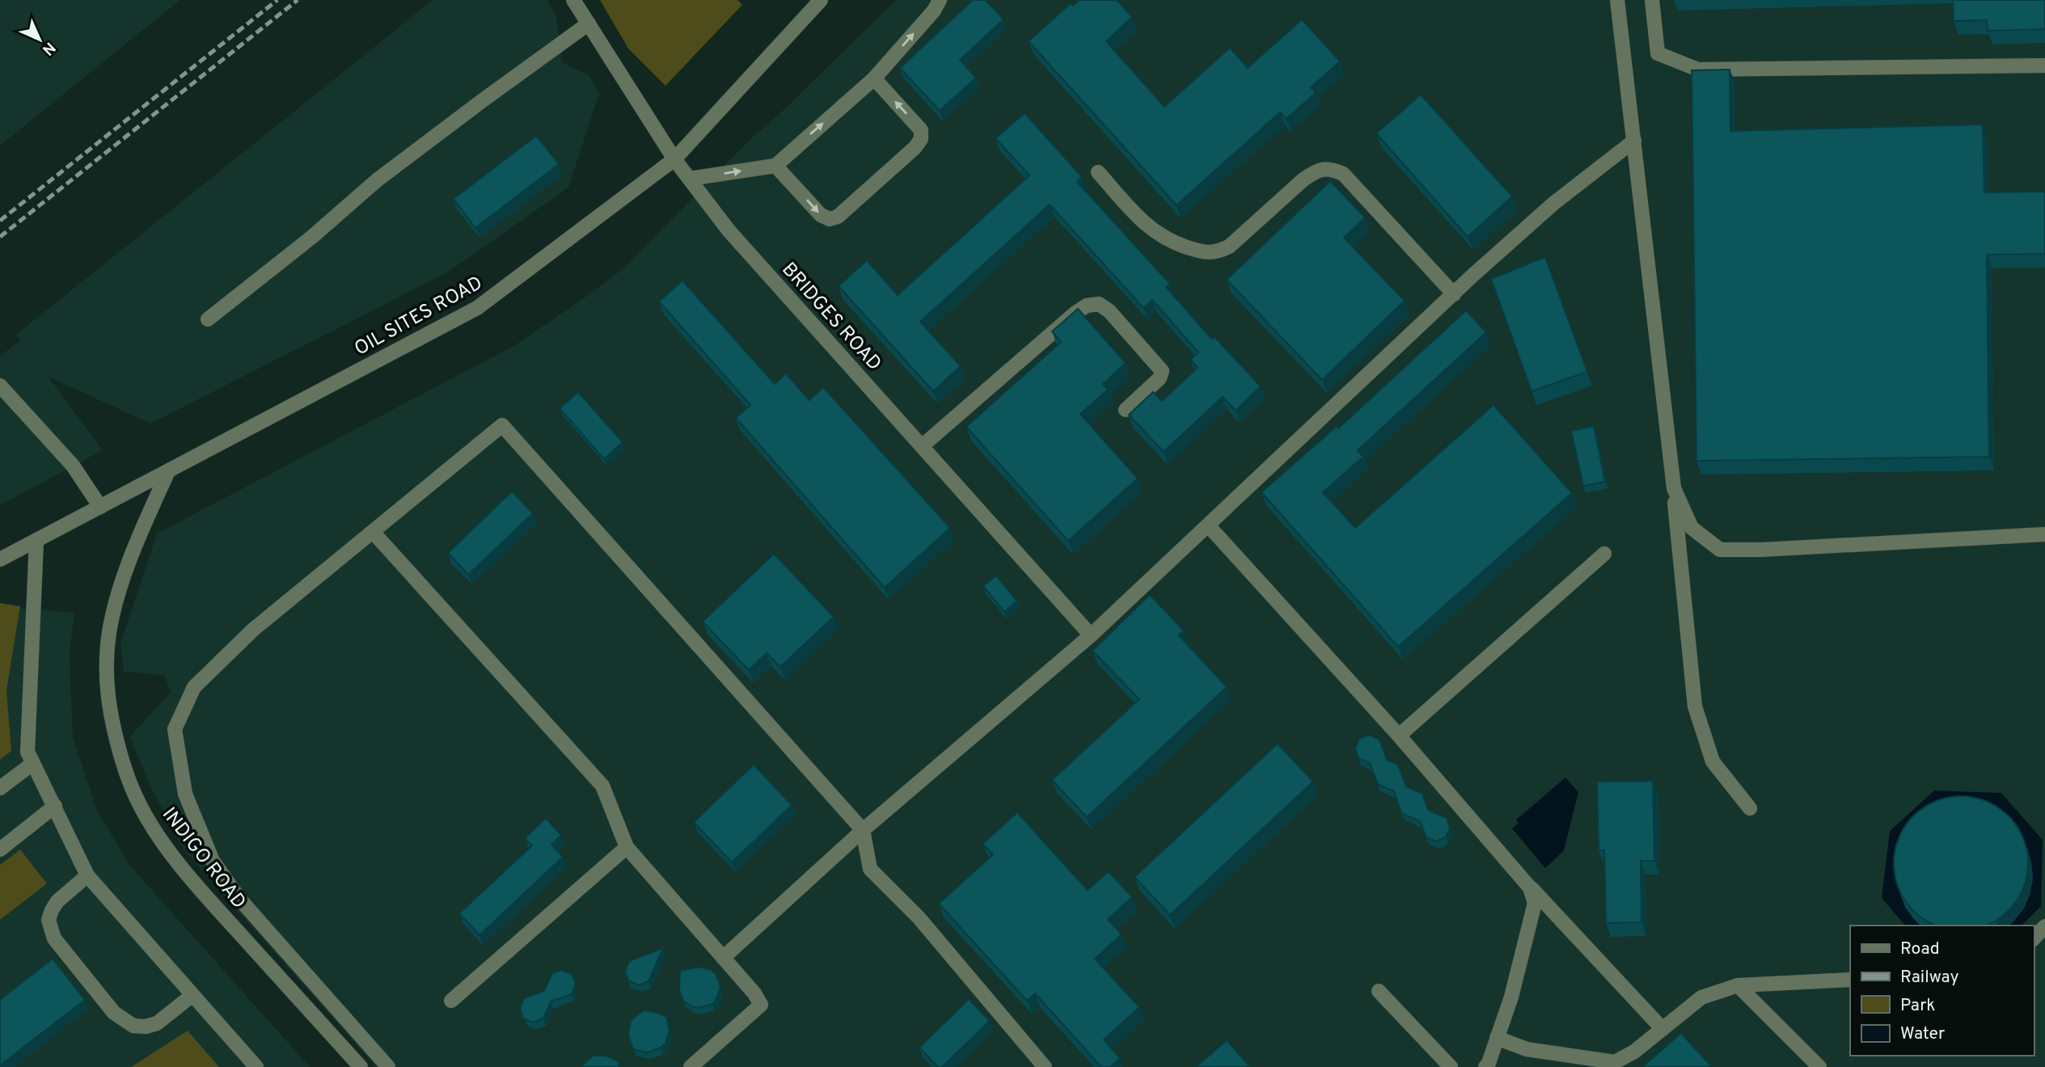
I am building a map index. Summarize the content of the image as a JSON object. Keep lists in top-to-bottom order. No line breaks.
{"streets":{"street":["OIL SITES ROAD","BRIDGES ROAD","INDIGO ROAD"]},"crossings":[["OIL SITES ROAD","BRIDGES ROAD"],["OIL SITES ROAD","INDIGO ROAD"]],"legend":["Road","Railway","Park","Water"],"north":"bottom right"}
